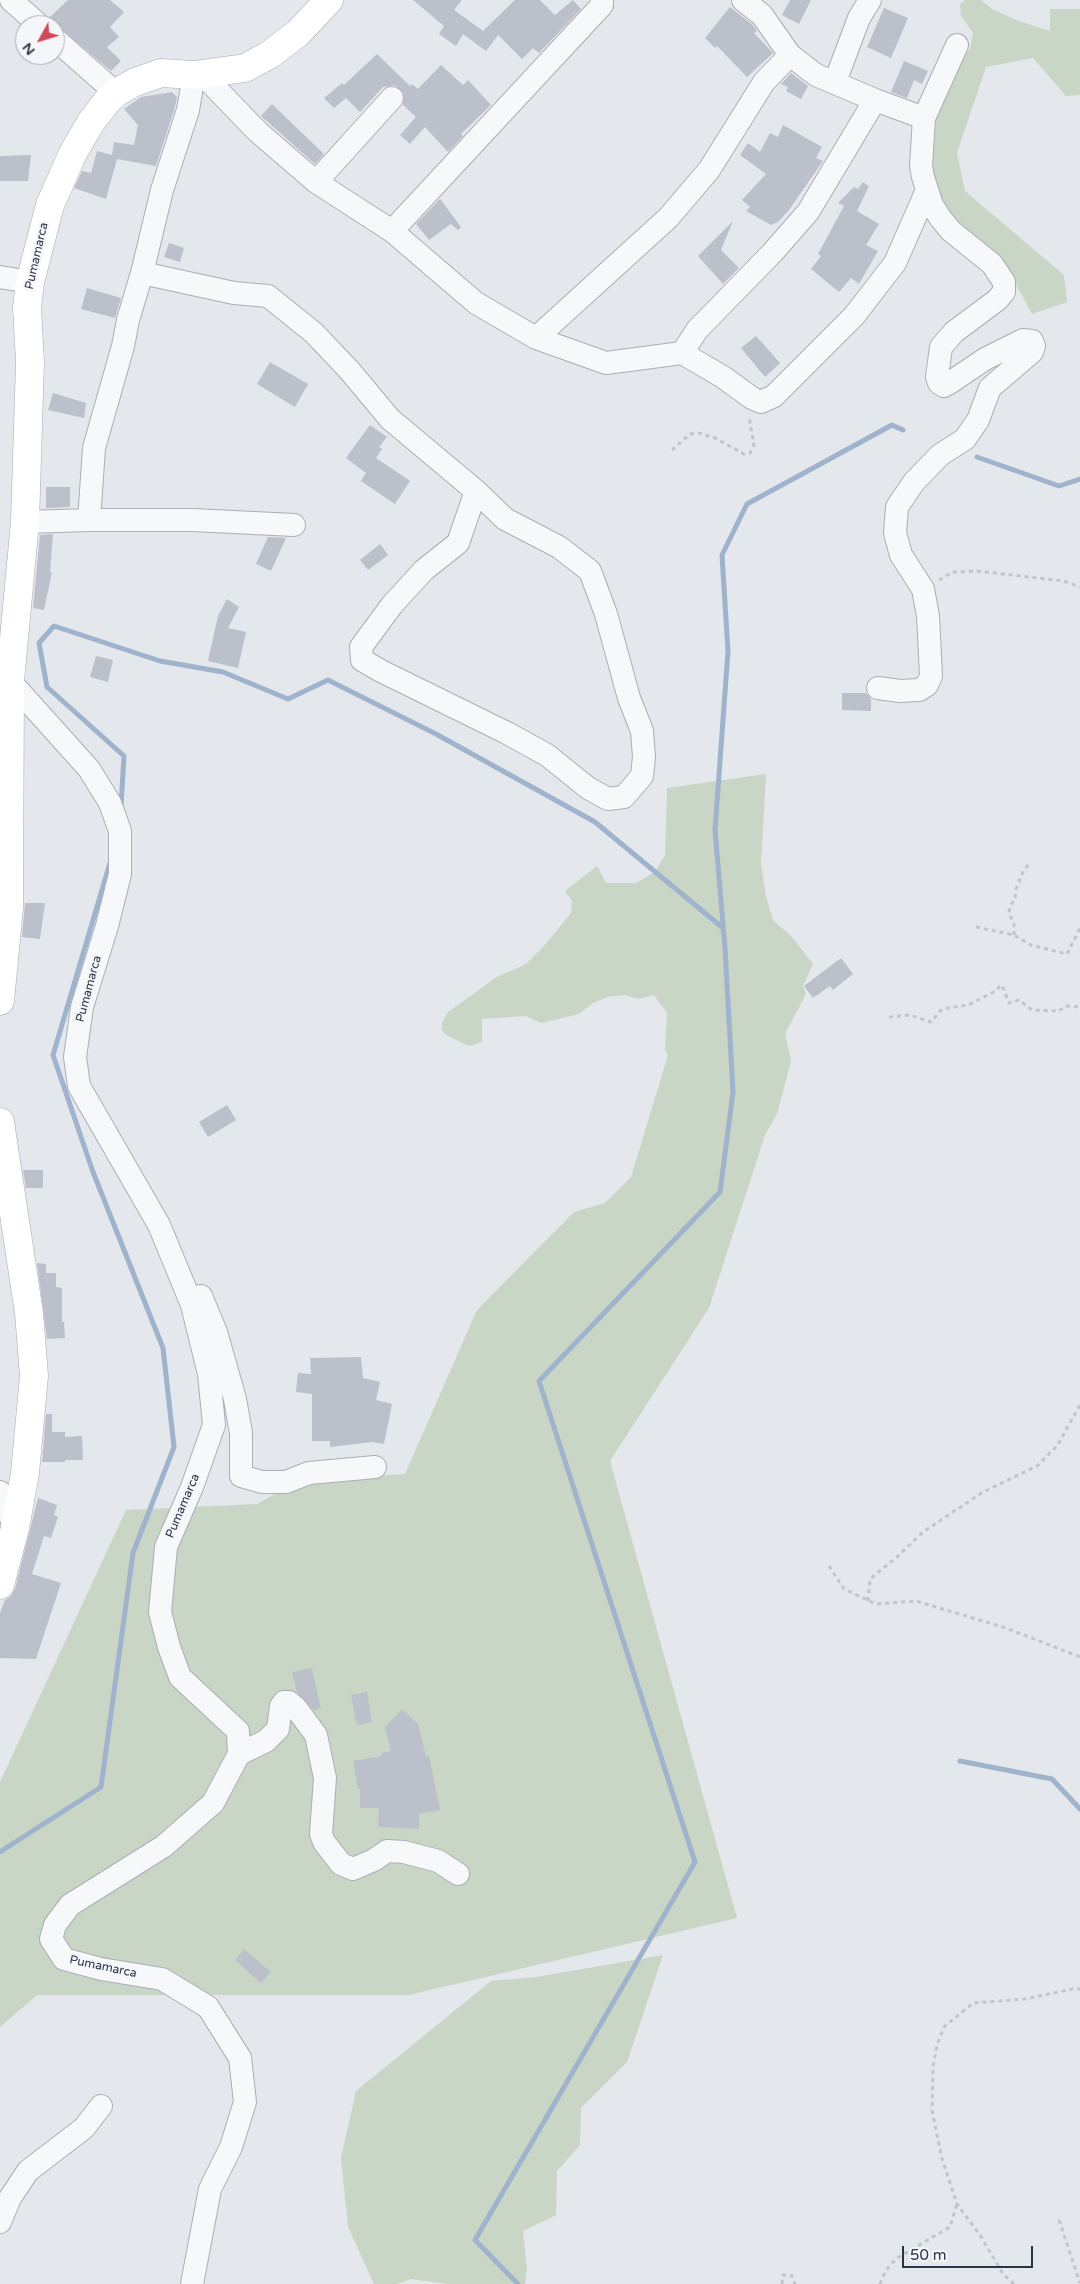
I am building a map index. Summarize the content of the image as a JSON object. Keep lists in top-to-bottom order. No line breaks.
{"streets":{"main road":["Pumamarca"]},"scale_bar":"50 m","north":"bottom left"}
